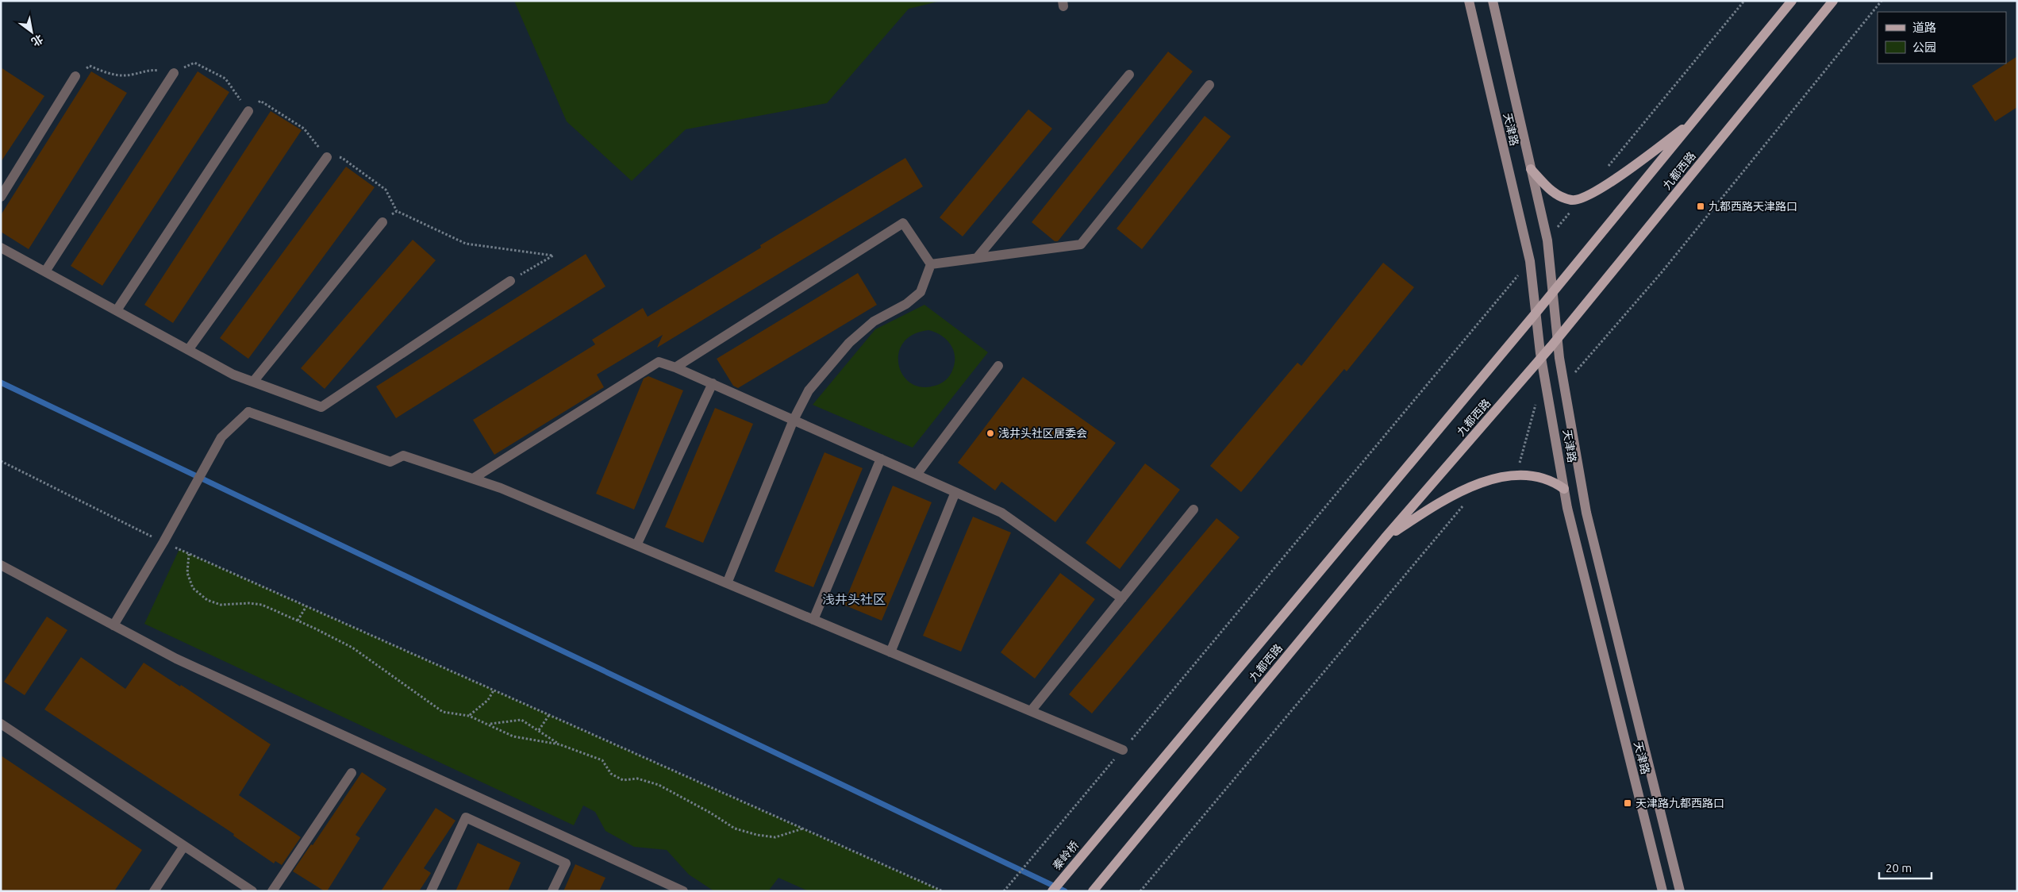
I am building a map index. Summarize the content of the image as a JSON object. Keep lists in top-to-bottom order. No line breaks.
{"streets":{"main road":["天津路","九都西路","秦岭桥"]},"crossings":[["天津路","九都西路"],["九都西路","秦岭桥"]],"districts":["浅井头社区"],"places":{"transit":["九都西路天津路口","天津路九都西路口"],"other":["浅井头社区居委会"]},"legend":["道路","公园"],"scale_bar":"20 m","north":"bottom right"}
